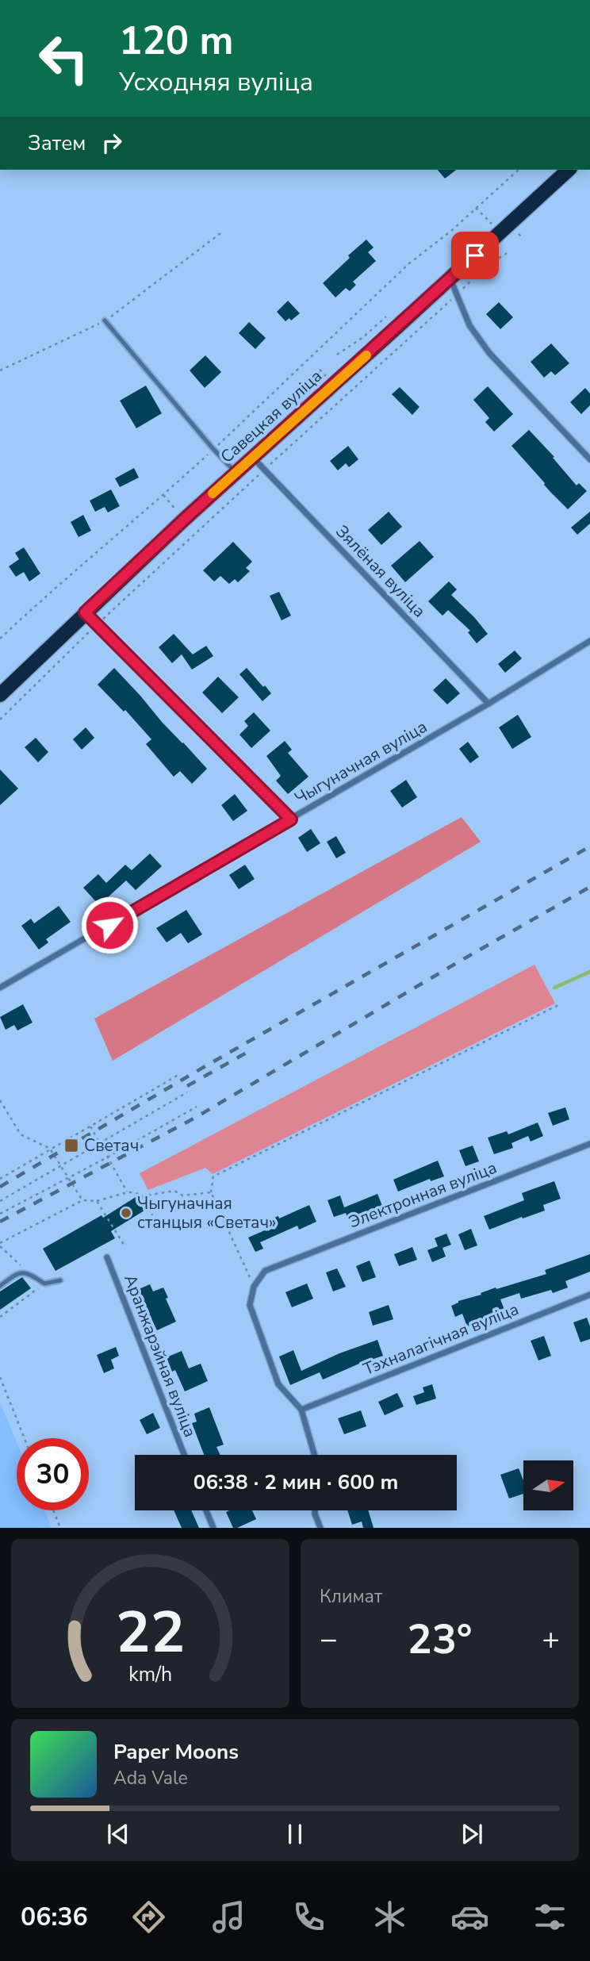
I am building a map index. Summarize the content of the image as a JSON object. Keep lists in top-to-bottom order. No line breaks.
{"streets":{"main road":["Савецкая вуліца"],"street":["Зялёная вуліца","Чыгуначная вуліца","Электронная вуліца","Тэхналагічная вуліца","Аранжарэйная вуліца"]},"crossings":[["Савецкая вуліца","Зялёная вуліца"],["Зялёная вуліца","Чыгуначная вуліца"]],"places":{"transit":["Светач"],"other":["Чыгуначная станцыя «Светач»"]},"north":"right","page":{"turn":["120 m","Усходняя вуліца"],"then":"Затем","limit":"30","trip":"06:38 · 2 мин · 600 m","tile":"Климат","heat":["−","23°","+"],"song":["Paper Moons","Ada Vale"],"tabs":"06:36","gauge":["22","km/h"]}}
